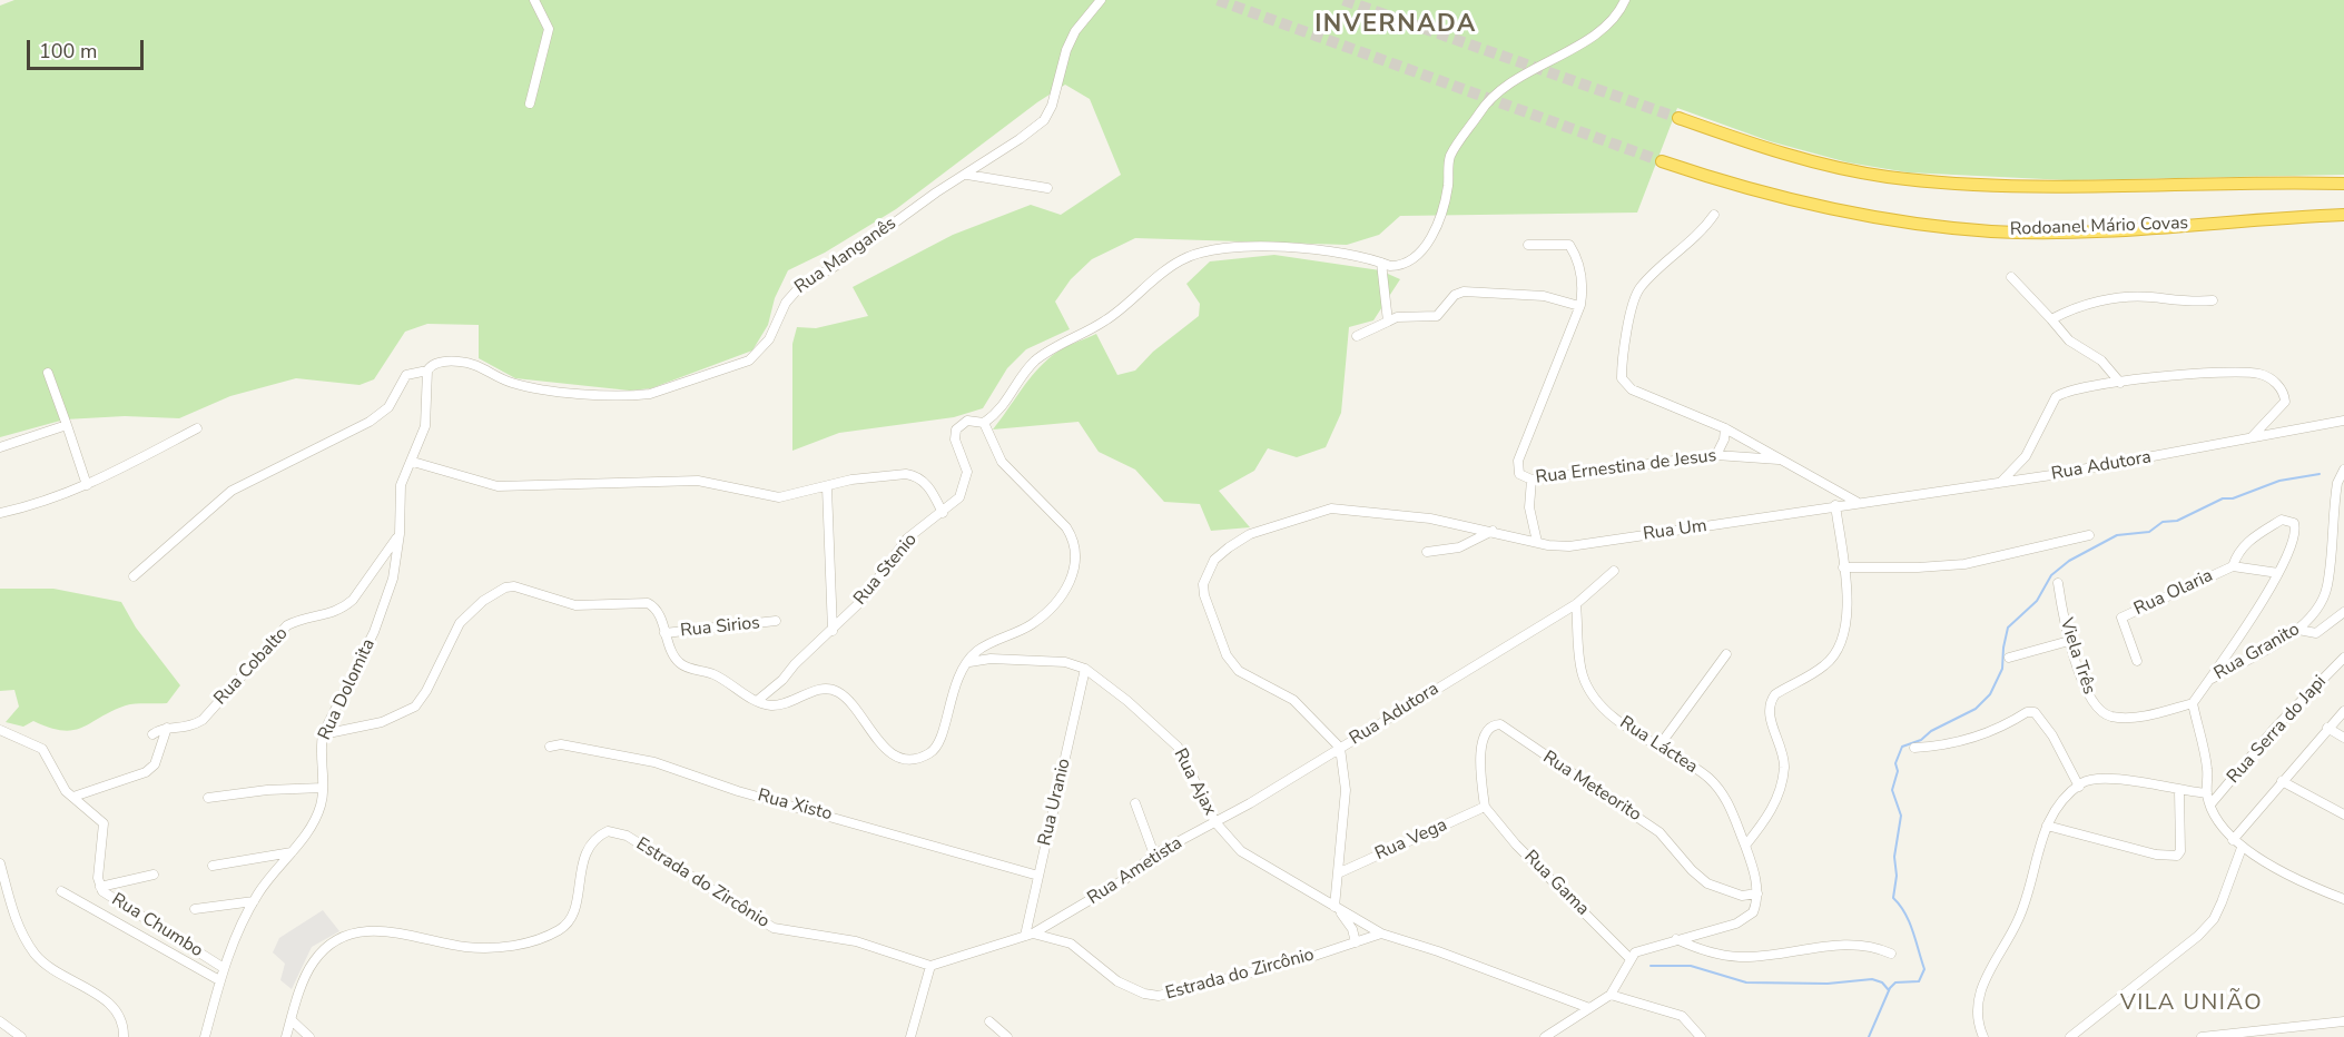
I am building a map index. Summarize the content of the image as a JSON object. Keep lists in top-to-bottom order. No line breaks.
{"streets":{"highway":["Rodoanel Mário Covas"],"street":["Rua Manganês","Rua Adutora","Rua Ernestina de Jesus","Rua Um","Rua Stenio","Rua Olaria","Rua Sirios","Rua Granito","Viela Três","Rua Cobalto","Rua Dolomita","Rua Serra do Japi","Rua Láctea","Rua Ajax","Rua Meteorito","Rua Uranio","Rua Xisto","Rua Vega","Rua Ametista","Estrada do Zircônio","Rua Gama","Rua Chumbo"]},"crossings":[["Rua Adutora","Rua Um"],["Rua Adutora","Rua Láctea"],["Rua Adutora","Rua Ametista"],["Rua Olaria","Rua Granito"],["Rua Olaria","Viela Três"],["Rua Cobalto","Rua Dolomita"],["Rua Dolomita","Rua Chumbo"],["Rua Láctea","Rua Meteorito"],["Rua Ajax","Rua Uranio"],["Rua Ajax","Rua Ametista"],["Rua Ajax","Estrada do Zircônio"],["Rua Meteorito","Rua Vega"],["Rua Meteorito","Rua Gama"],["Rua Uranio","Rua Xisto"],["Rua Uranio","Rua Ametista"],["Rua Uranio","Estrada do Zircônio"],["Rua Vega","Rua Gama"],["Rua Ametista","Estrada do Zircônio"]],"districts":["INVERNADA","VILA UNIÃO"],"scale_bar":"100 m"}
